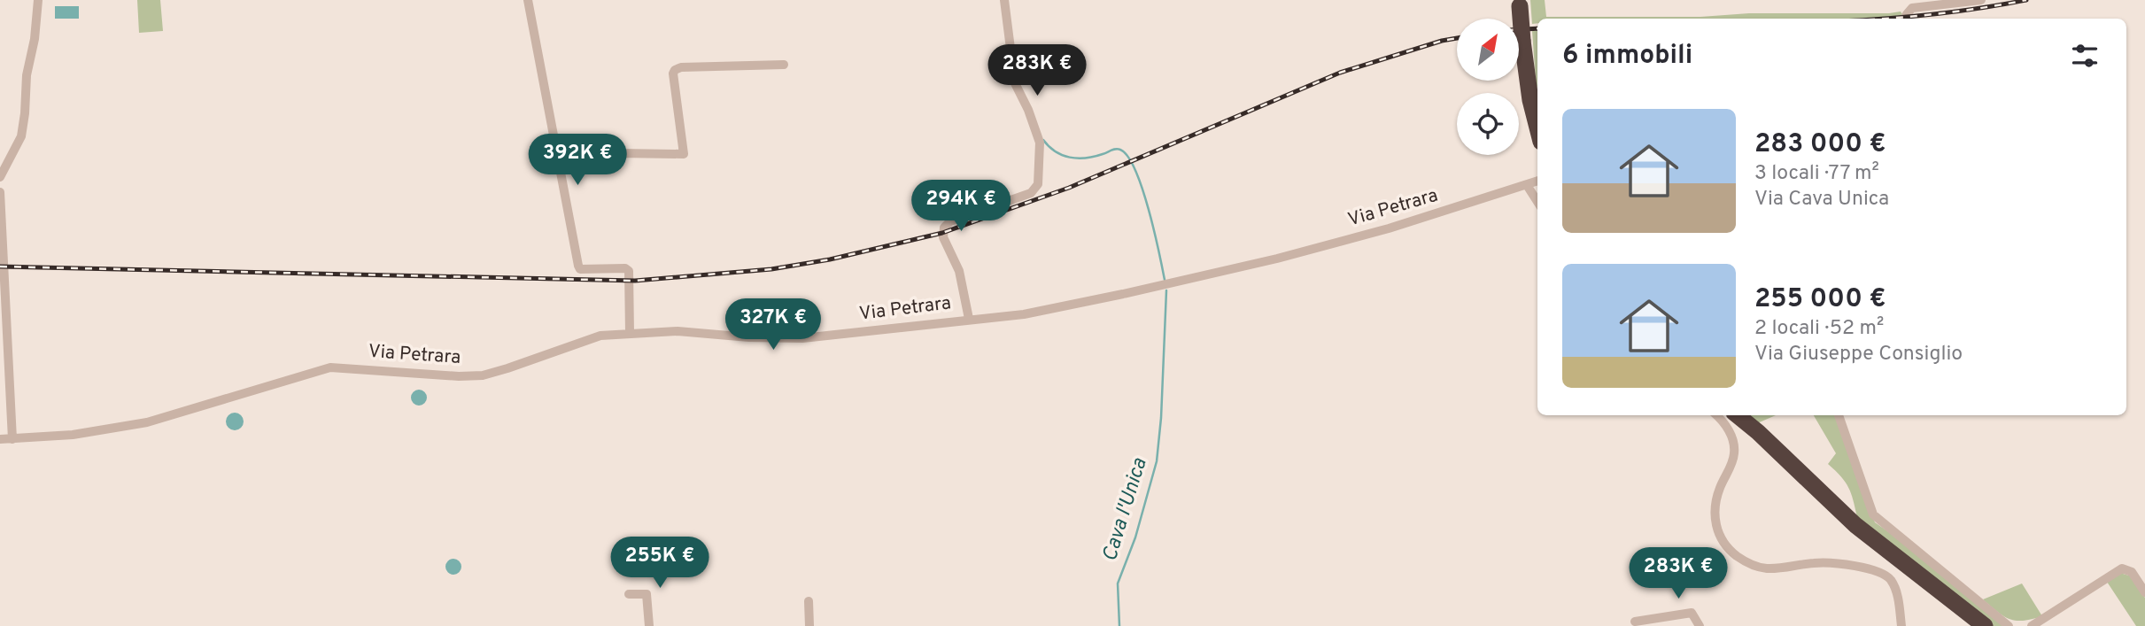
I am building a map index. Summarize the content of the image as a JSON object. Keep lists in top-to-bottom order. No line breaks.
{"streets":{"street":["Via Petrara"]},"water":["Cava l'Unica"],"north":"top right","page":{"heading":"6 immobili","price":["283K €","392K €","294K €","327K €","255K €","283K €"],"list":[{"name":"283 000 €","note":"3 locali · 77 m² · Via Cava Unica"},{"name":"255 000 €","note":"2 locali · 52 m² · Via Giuseppe Consiglio"}]}}
